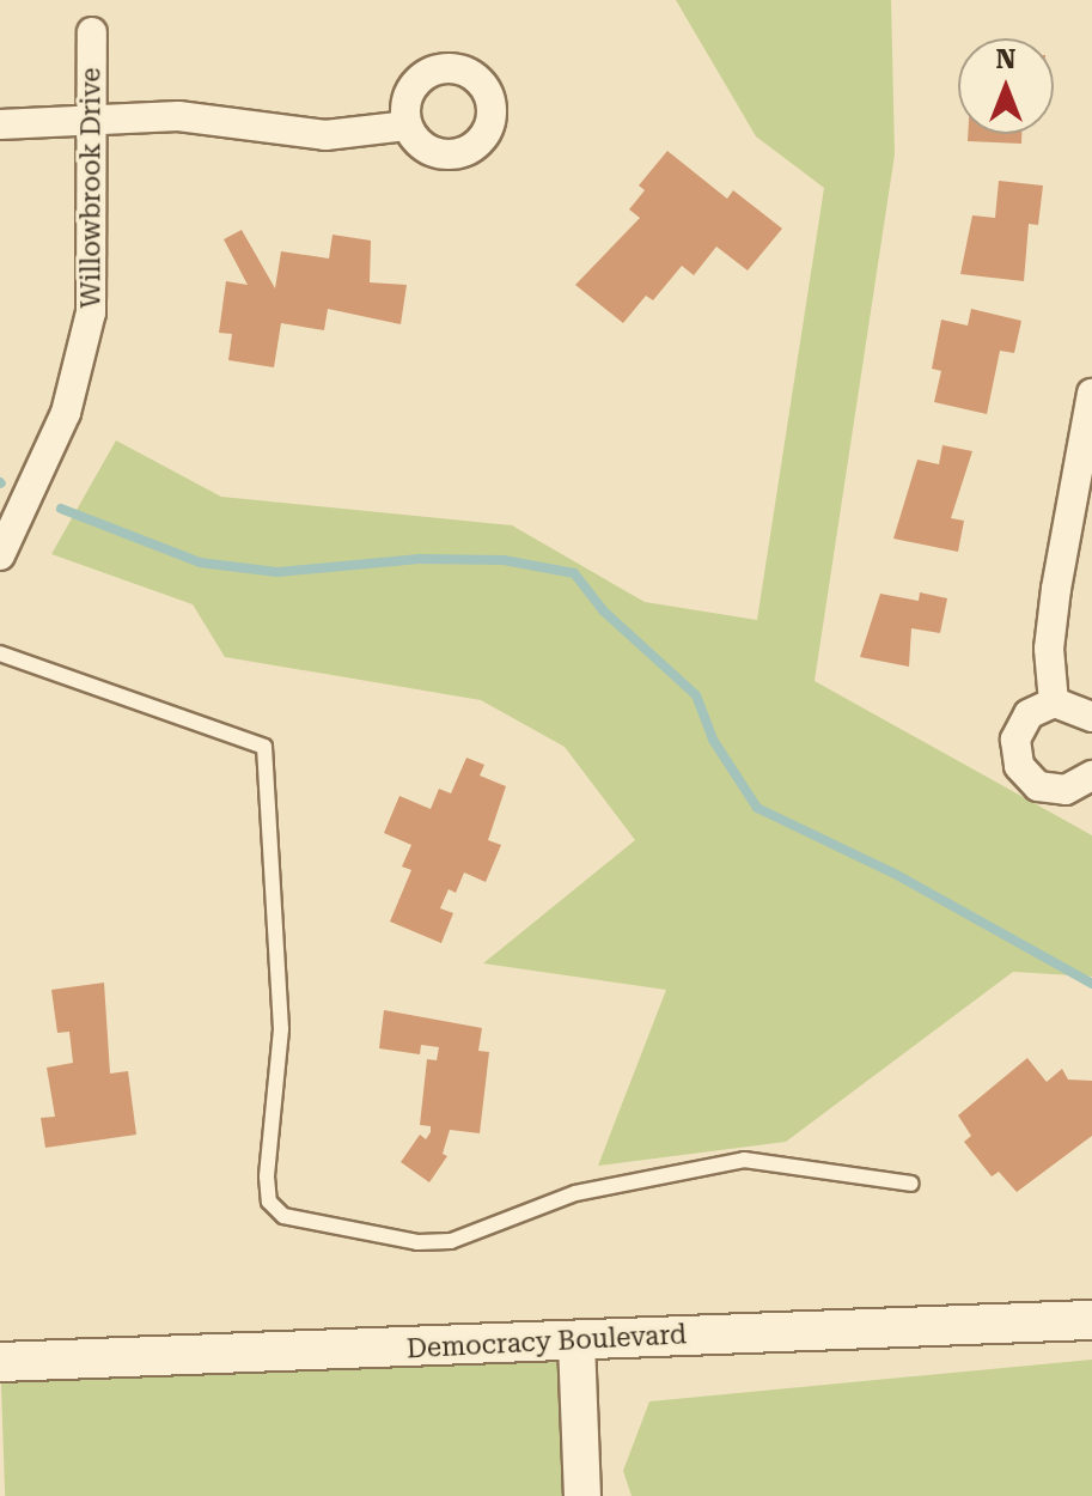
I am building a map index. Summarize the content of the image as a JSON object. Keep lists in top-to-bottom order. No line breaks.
{"streets":{"main road":["Democracy Boulevard"],"street":["Willowbrook Drive"]},"north":"top"}
